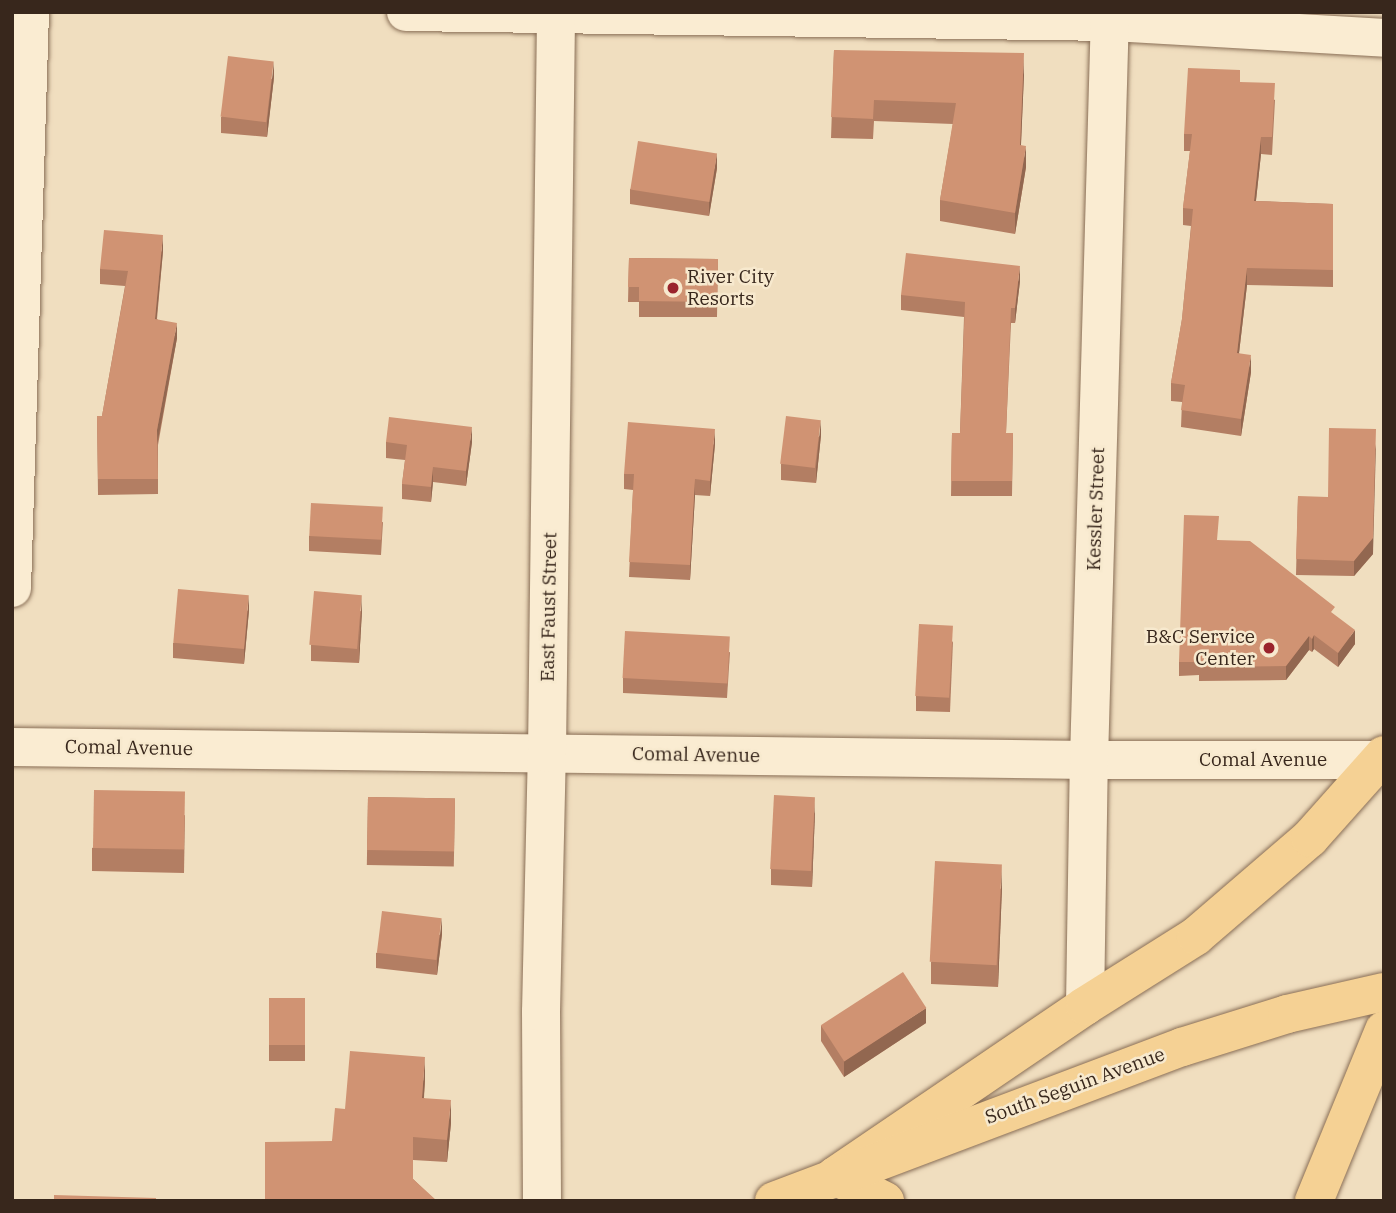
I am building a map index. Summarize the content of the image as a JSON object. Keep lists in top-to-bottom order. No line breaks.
{"streets":{"main road":["South Seguin Avenue"],"street":["Kessler Street","East Faust Street","Comal Avenue"]},"crossings":[["Kessler Street","Comal Avenue"],["East Faust Street","Comal Avenue"]],"places":["River City Resorts","B&C Service Center"]}
